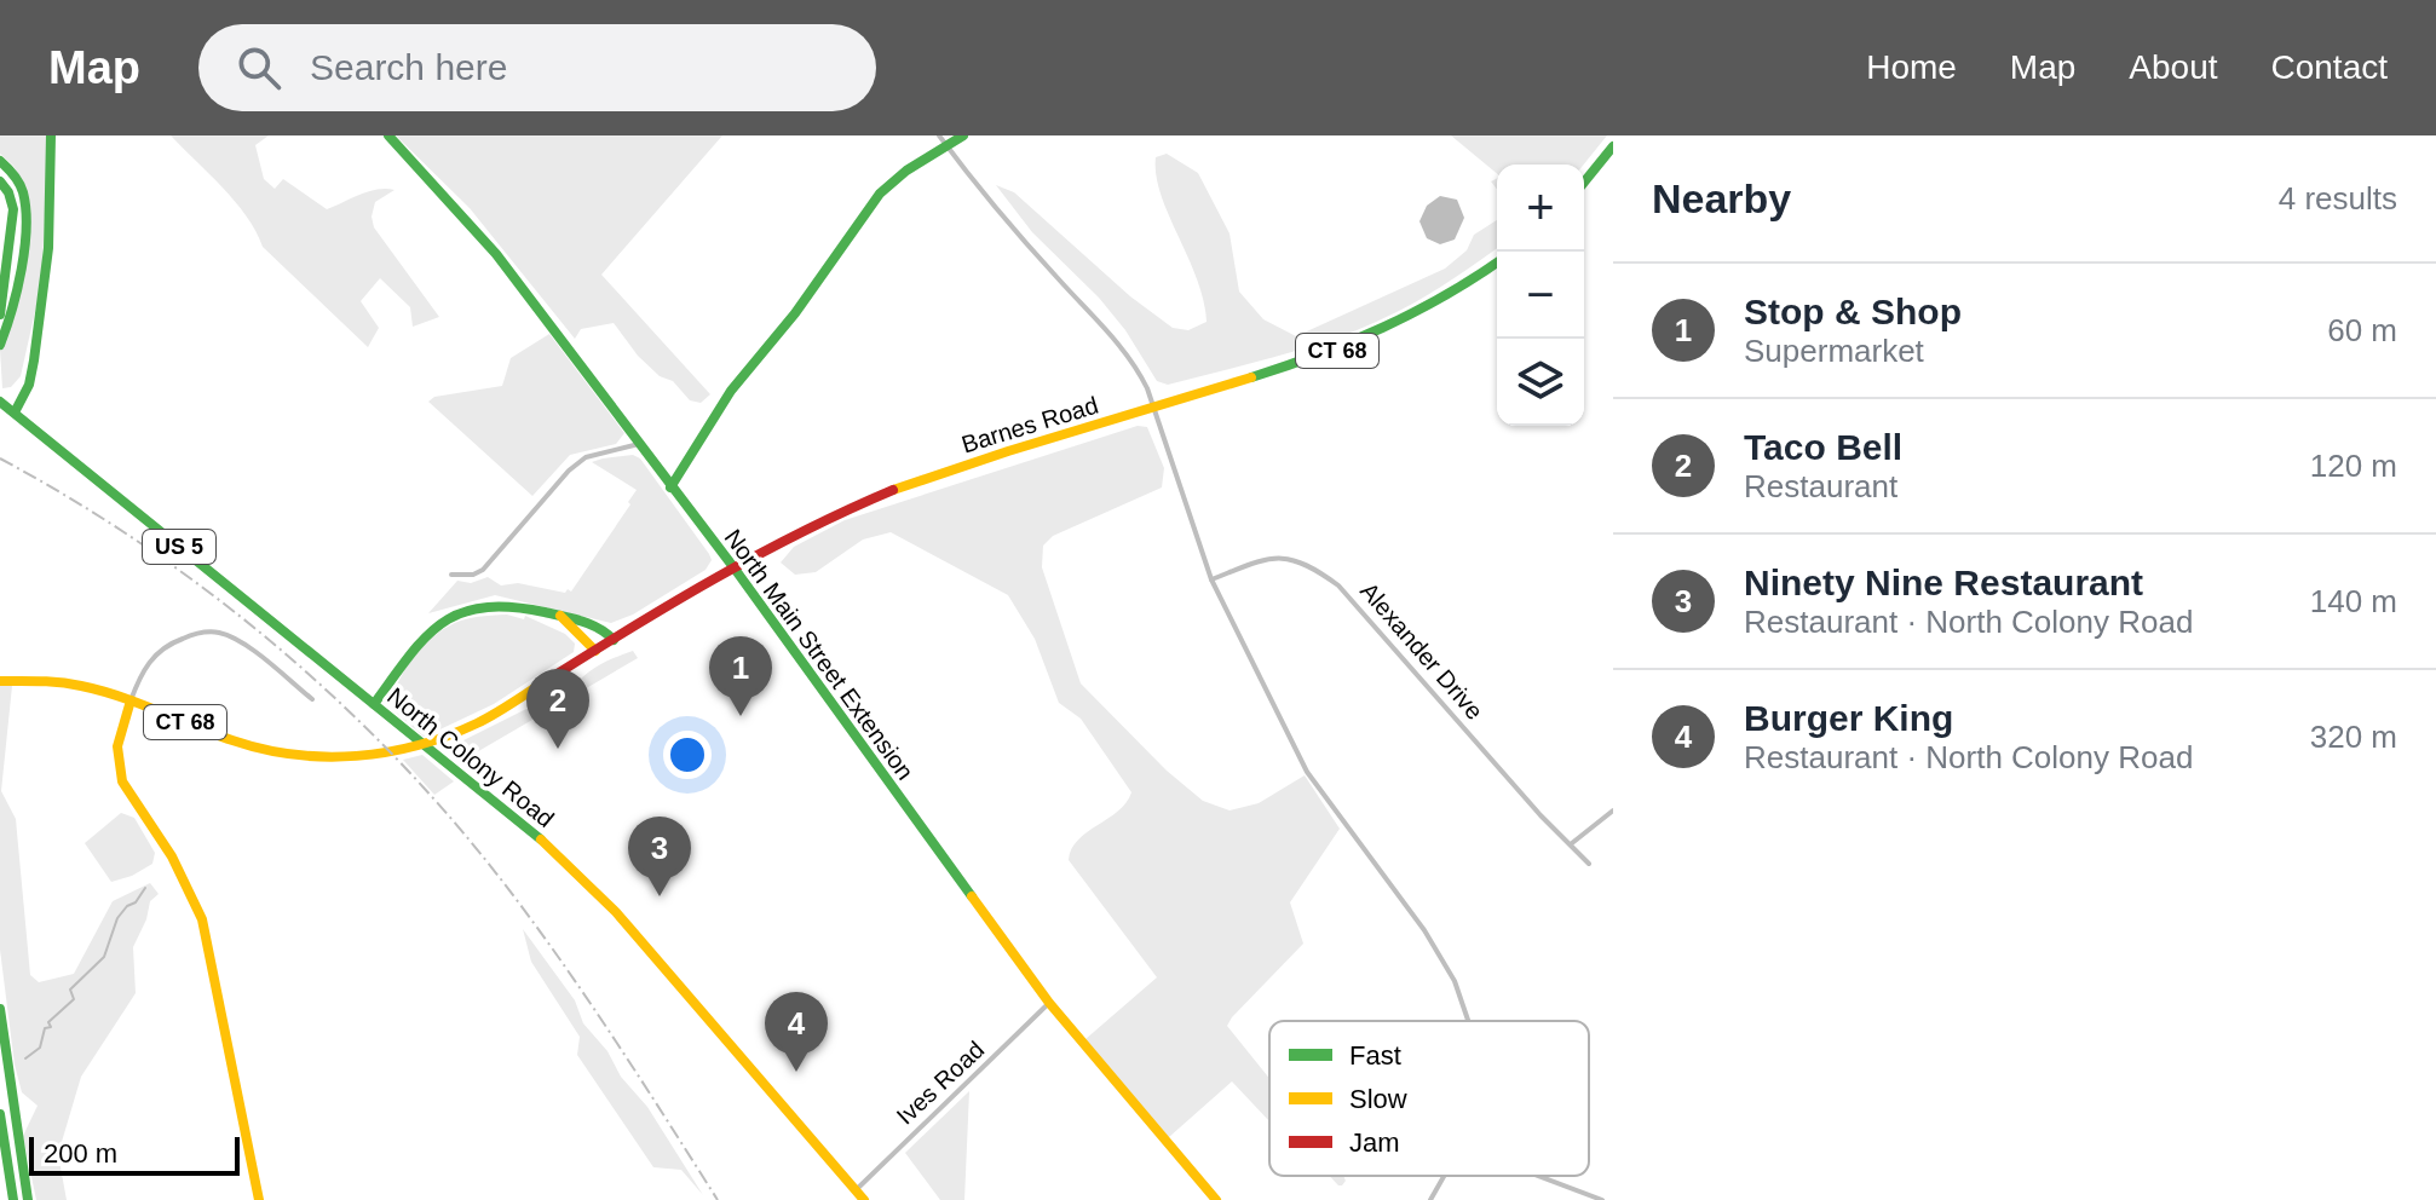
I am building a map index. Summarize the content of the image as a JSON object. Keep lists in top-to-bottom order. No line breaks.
{"streets":{"main road":["CT 68","Barnes Road","US 5","North Main Street Extension","North Colony Road"],"street":["Alexander Drive","Ives Road"]},"crossings":[["CT 68","Barnes Road"],["Barnes Road","North Main Street Extension"],["North Main Street Extension","Ives Road"],["North Colony Road","Ives Road"]],"legend":["Fast","Slow","Jam"],"scale_bar":"200 m","page":{"header":"Map","search":"Search here","nav":["Home","Map","About","Contact"],"heading":["Nearby","4 results"],"map_buttons":["+","−"],"list":[{"mark":"1","name":"Stop & Shop","note":"Supermarket","value":"60 m"},{"mark":"2","name":"Taco Bell","note":"Restaurant","value":"120 m"},{"mark":"3","name":"Ninety Nine Restaurant","note":"Restaurant · North Colony Road","value":"140 m"},{"mark":"4","name":"Burger King","note":"Restaurant · North Colony Road","value":"320 m"}],"pins":["1","2","3","4"],"scale":"200 m"}}
